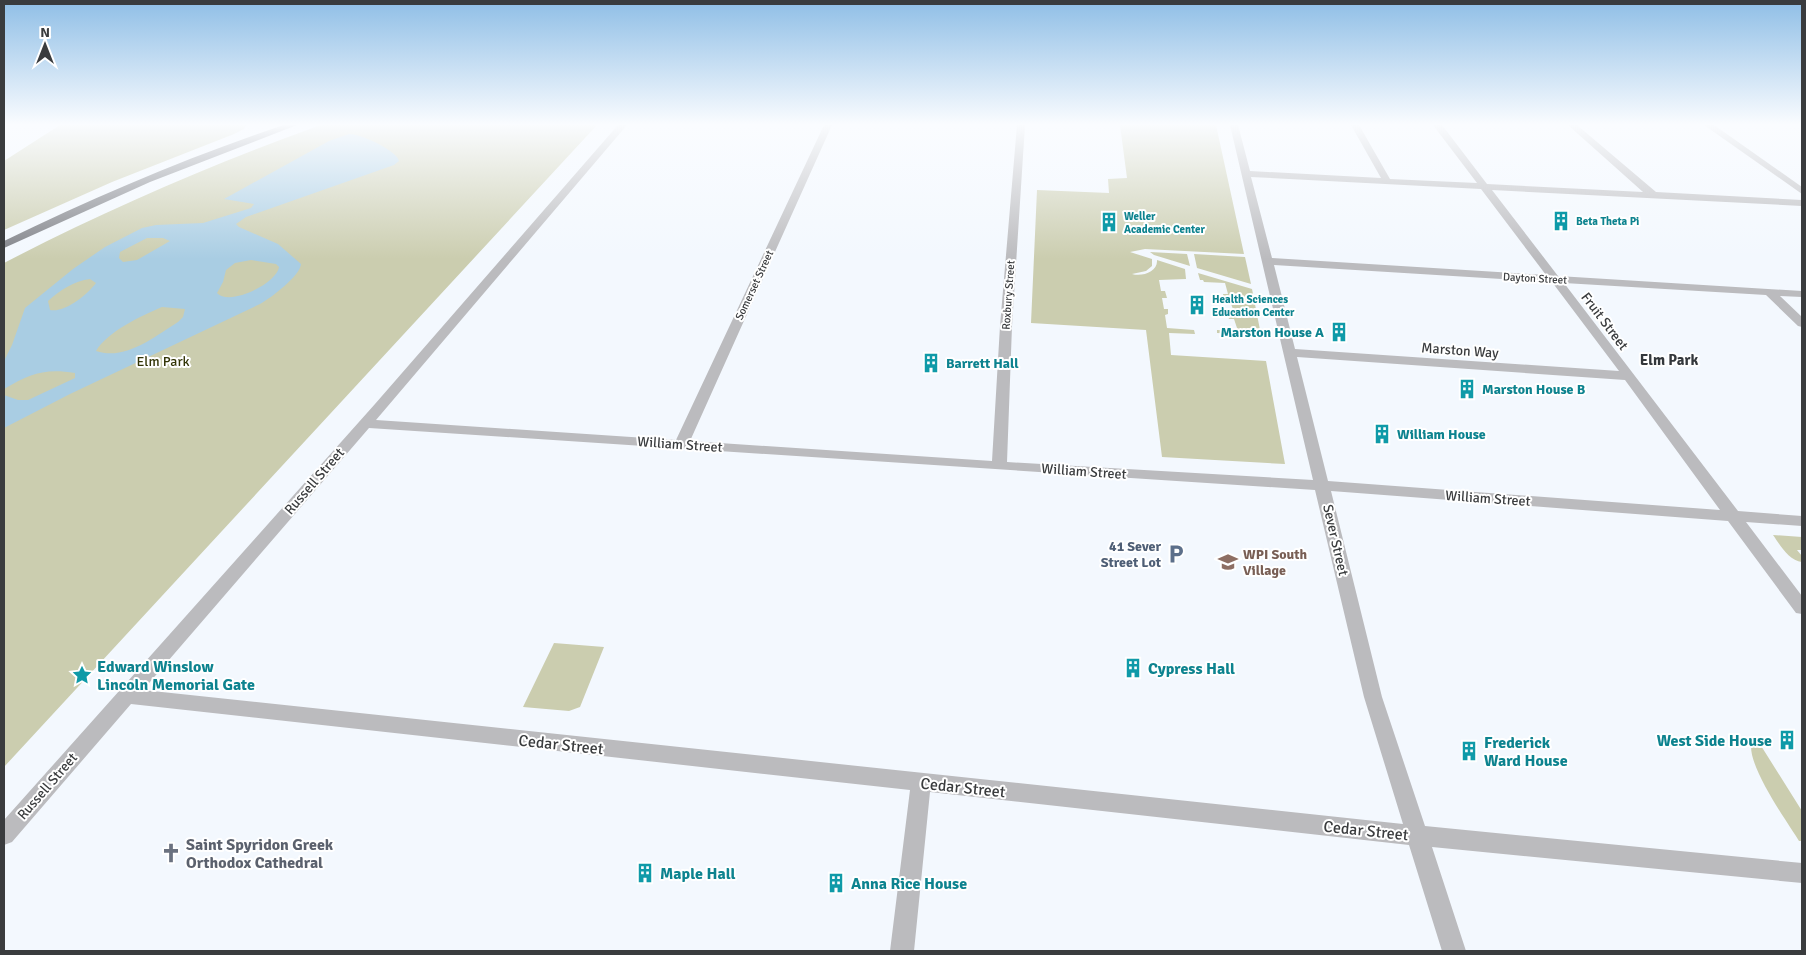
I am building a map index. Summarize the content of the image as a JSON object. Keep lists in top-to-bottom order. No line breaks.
{"streets":{"street":["Dayton Street","Somerset Street","Roxbury Street","Fruit Street","Marston Way","William Street","Russell Street","Sever Street","Cedar Street"]},"crossings":[["Dayton Street","Fruit Street"],["Dayton Street","Sever Street"],["Somerset Street","William Street"],["Roxbury Street","William Street"],["Fruit Street","Marston Way"],["Fruit Street","William Street"],["Marston Way","Sever Street"],["William Street","Russell Street"],["William Street","Sever Street"],["Russell Street","Cedar Street"],["Sever Street","Cedar Street"]],"districts":["Elm Park"],"parks":["Elm Park"],"places":{"building":["Beta Theta Pi","Weller Academic Center","Health Sciences Education Center","Marston House A","Barrett Hall","Marston House B","William House","Cypress Hall","West Side House","Frederick Ward House","Maple Hall","Anna Rice House"],"parking":["41 Sever Street Lot"],"school or university":["WPI South Village"],"place":["Edward Winslow Lincoln Memorial Gate"],"church":["Saint Spyridon Greek Orthodox Cathedral"]},"north":"top"}
